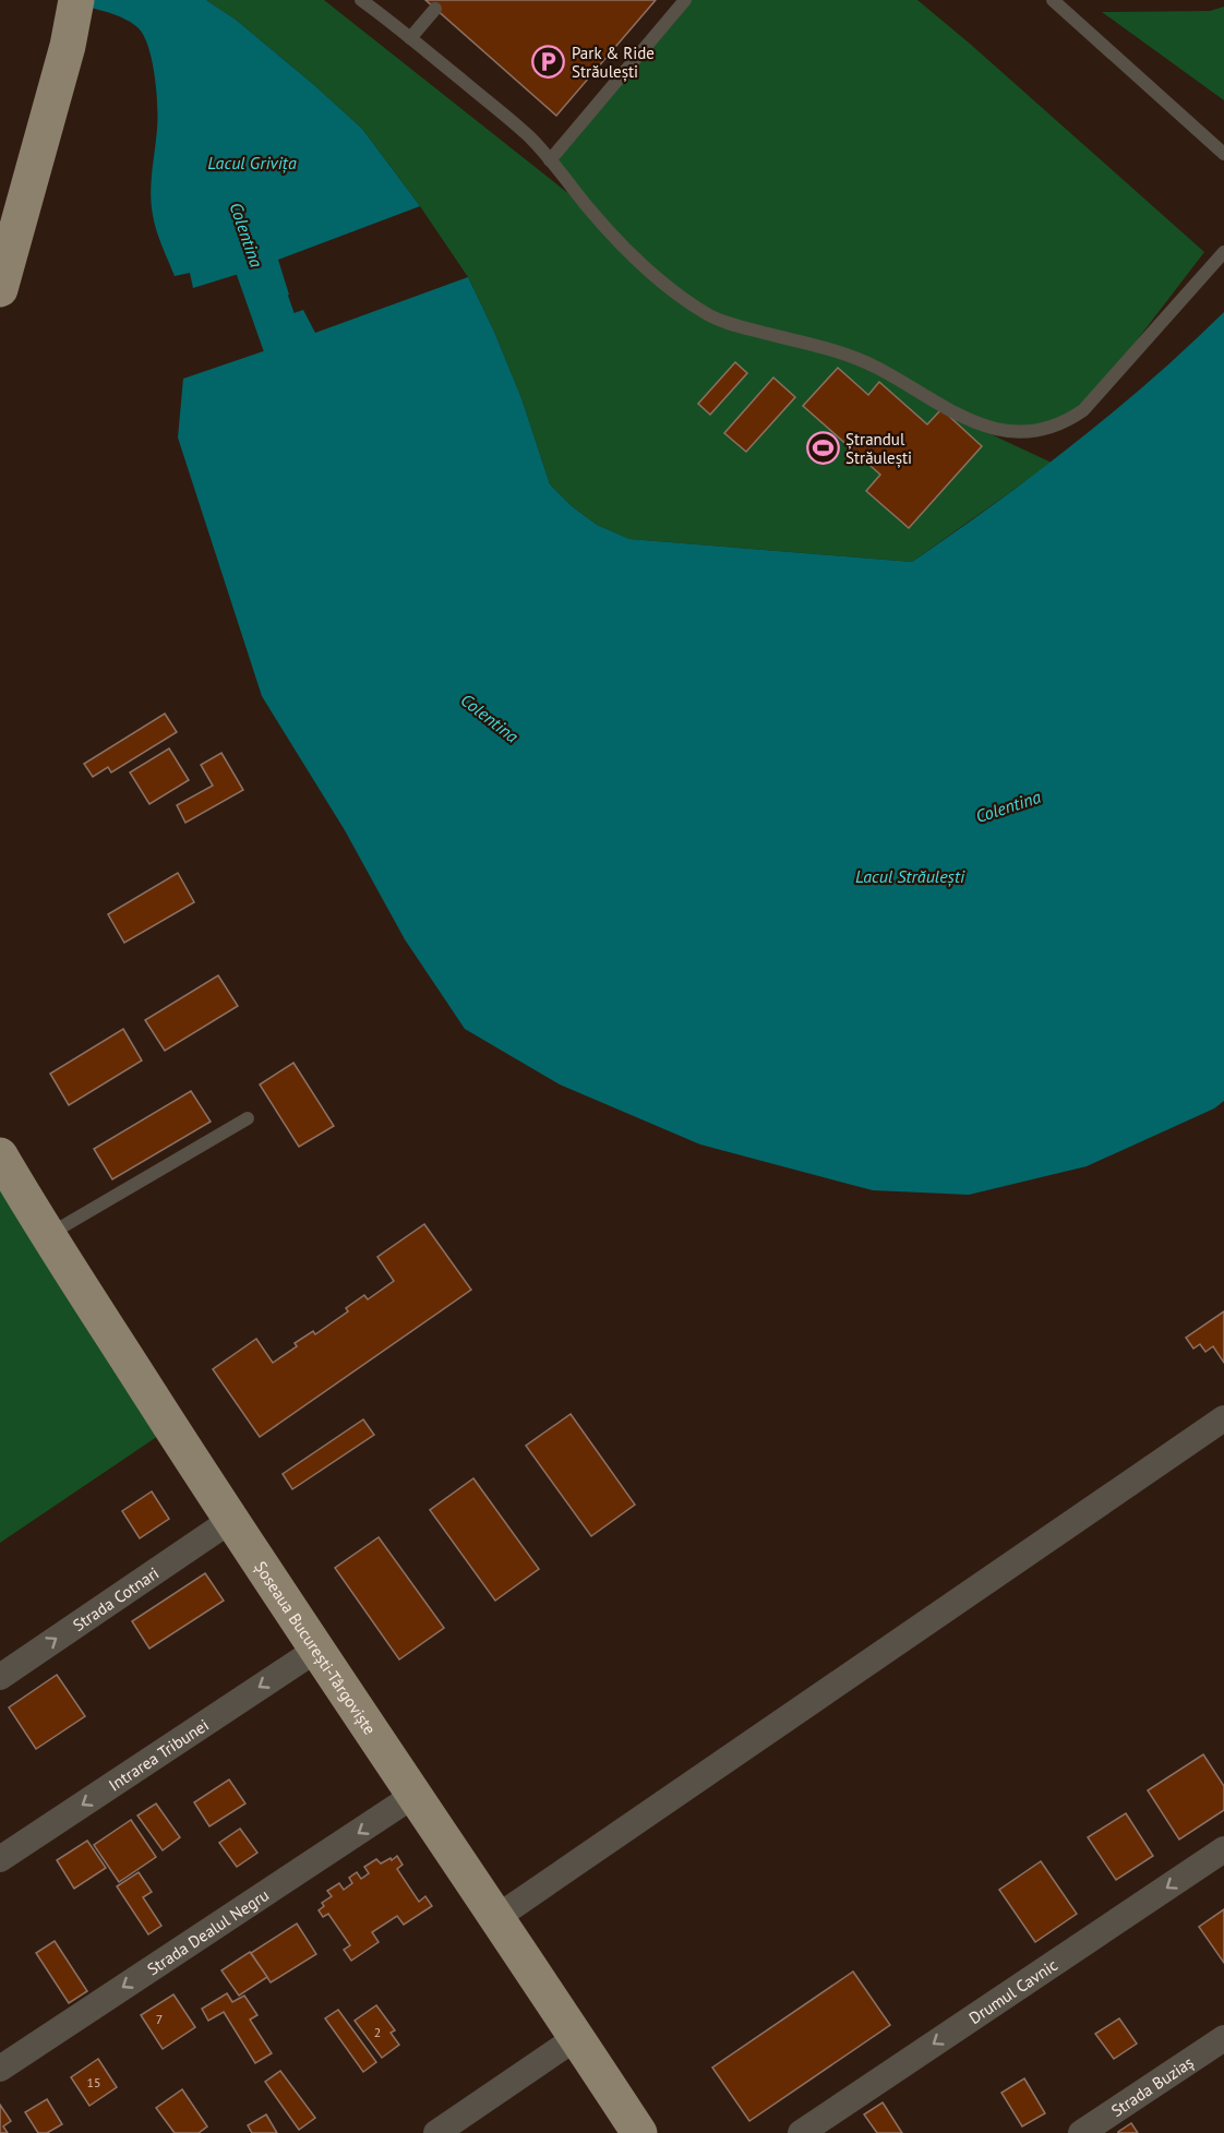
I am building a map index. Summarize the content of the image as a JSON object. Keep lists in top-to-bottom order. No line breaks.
{"streets":{"main road":["Șoseaua București-Târgoviște"],"street":["Strada Cotnari","Intrarea Tribunei","Strada Dealul Negru","Drumul Cavnic","Strada Buziaș"]},"crossings":[["Strada Cotnari","Șoseaua București-Târgoviște"],["Șoseaua București-Târgoviște","Intrarea Tribunei"],["Șoseaua București-Târgoviște","Strada Dealul Negru"]],"one_way":["Strada Cotnari","Intrarea Tribunei","Strada Dealul Negru","Drumul Cavnic"],"water":["Lacul Grivița","Colentina","Lacul Străulești"],"places":{"parking":["Park & Ride Străulești"],"sports":["Ștrandul Străulești"]},"house_numbers":["7","2","15"]}
